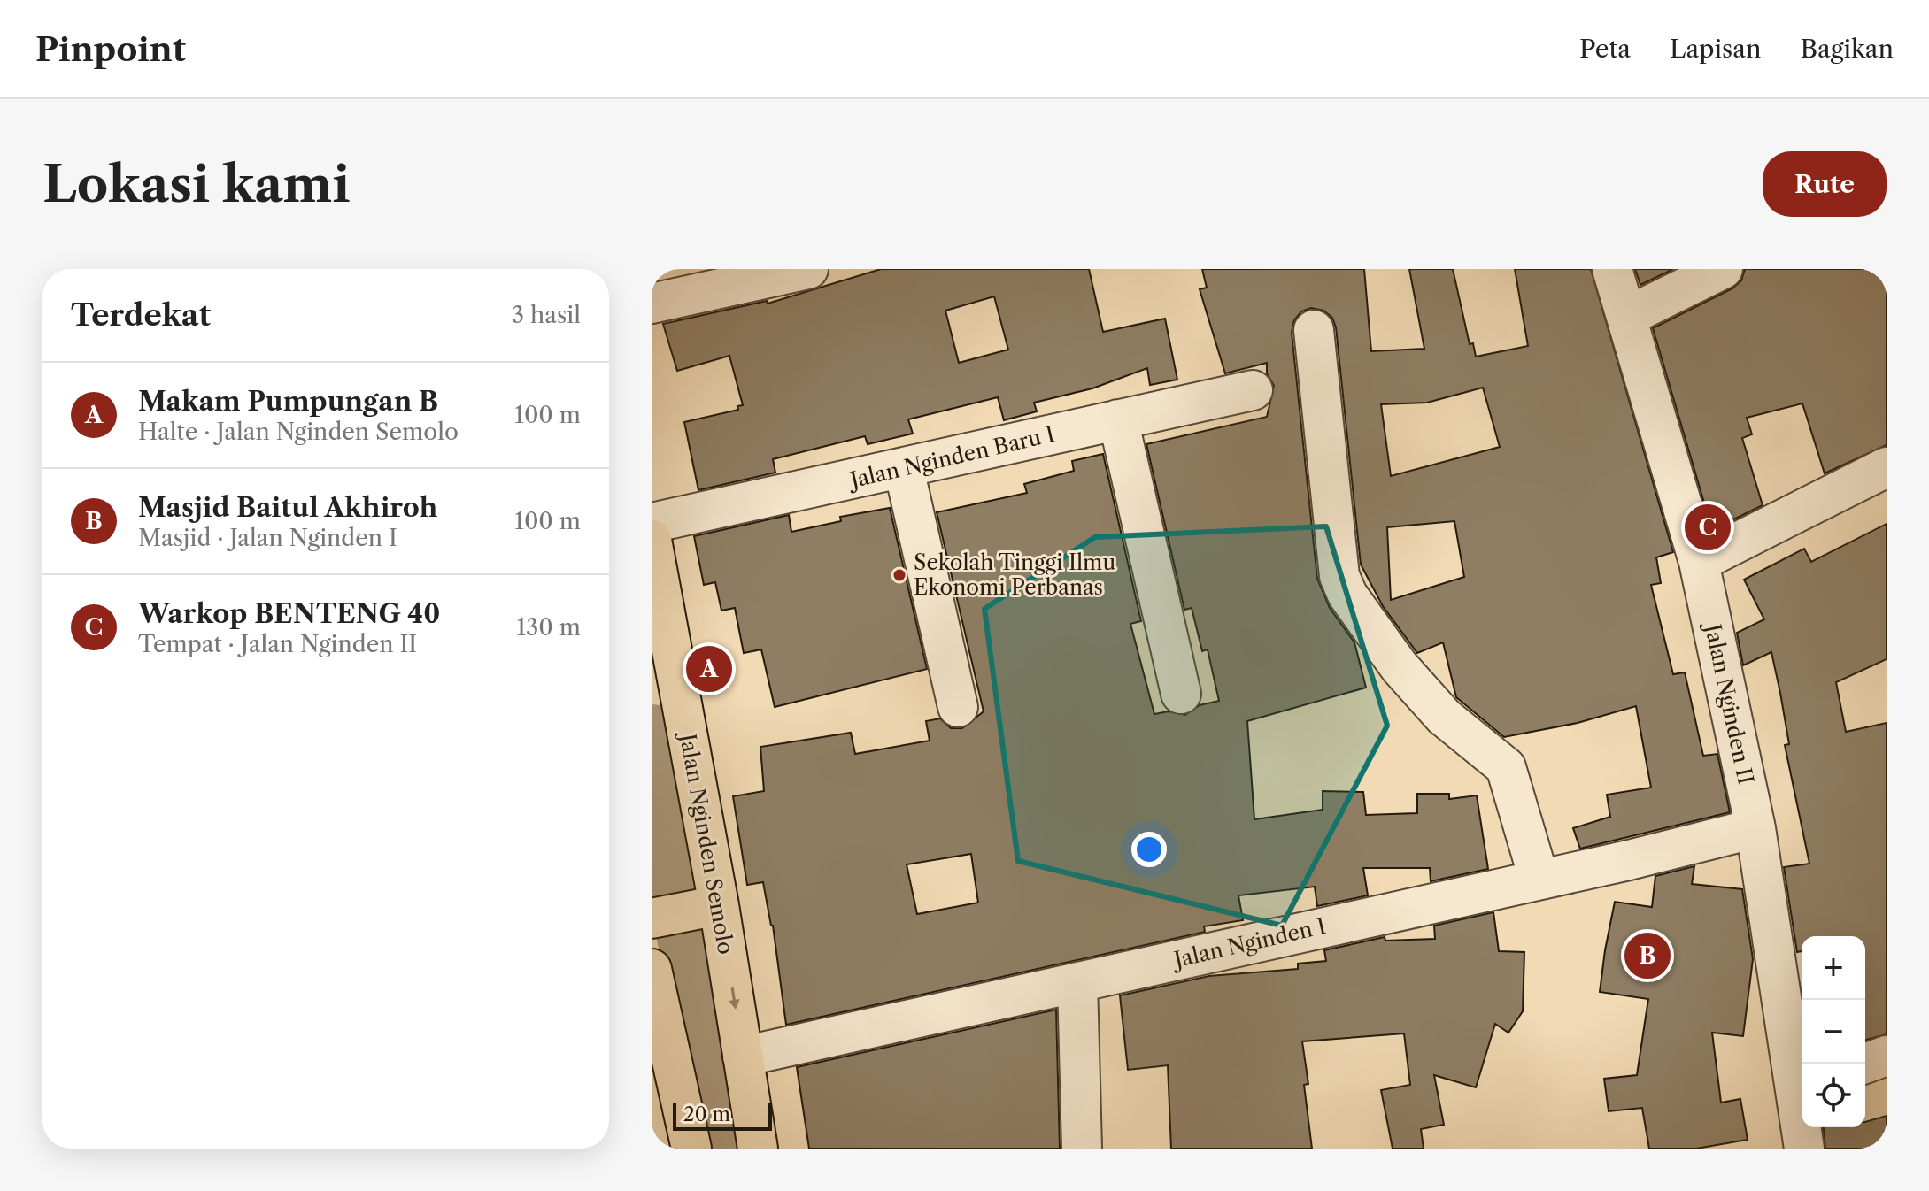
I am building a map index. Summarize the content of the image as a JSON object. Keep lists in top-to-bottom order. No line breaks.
{"streets":{"main road":["Jalan Nginden Semolo"],"street":["Jalan Nginden Baru I","Jalan Nginden II","Jalan Nginden I"]},"crossings":[["Jalan Nginden II","Jalan Nginden I"],["Jalan Nginden Semolo","Jalan Nginden I"]],"places":["Sekolah Tinggi Ilmu Ekonomi Perbanas"],"scale_bar":"20 m","page":{"header":"Pinpoint","nav":["Peta","Lapisan","Bagikan"],"buttons":"Rute","title":"Lokasi kami","heading":["Terdekat","3 hasil"],"list":[{"mark":"A","name":"Makam Pumpungan B","note":"Halte · Jalan Nginden Semolo","value":"100 m"},{"mark":"B","name":"Masjid Baitul Akhiroh","note":"Masjid · Jalan Nginden I","value":"100 m"},{"mark":"C","name":"Warkop BENTENG 40","note":"Tempat · Jalan Nginden II","value":"130 m"}],"pins":["C","A","B"],"map_buttons":["+","−"],"scale":"20 m"}}
